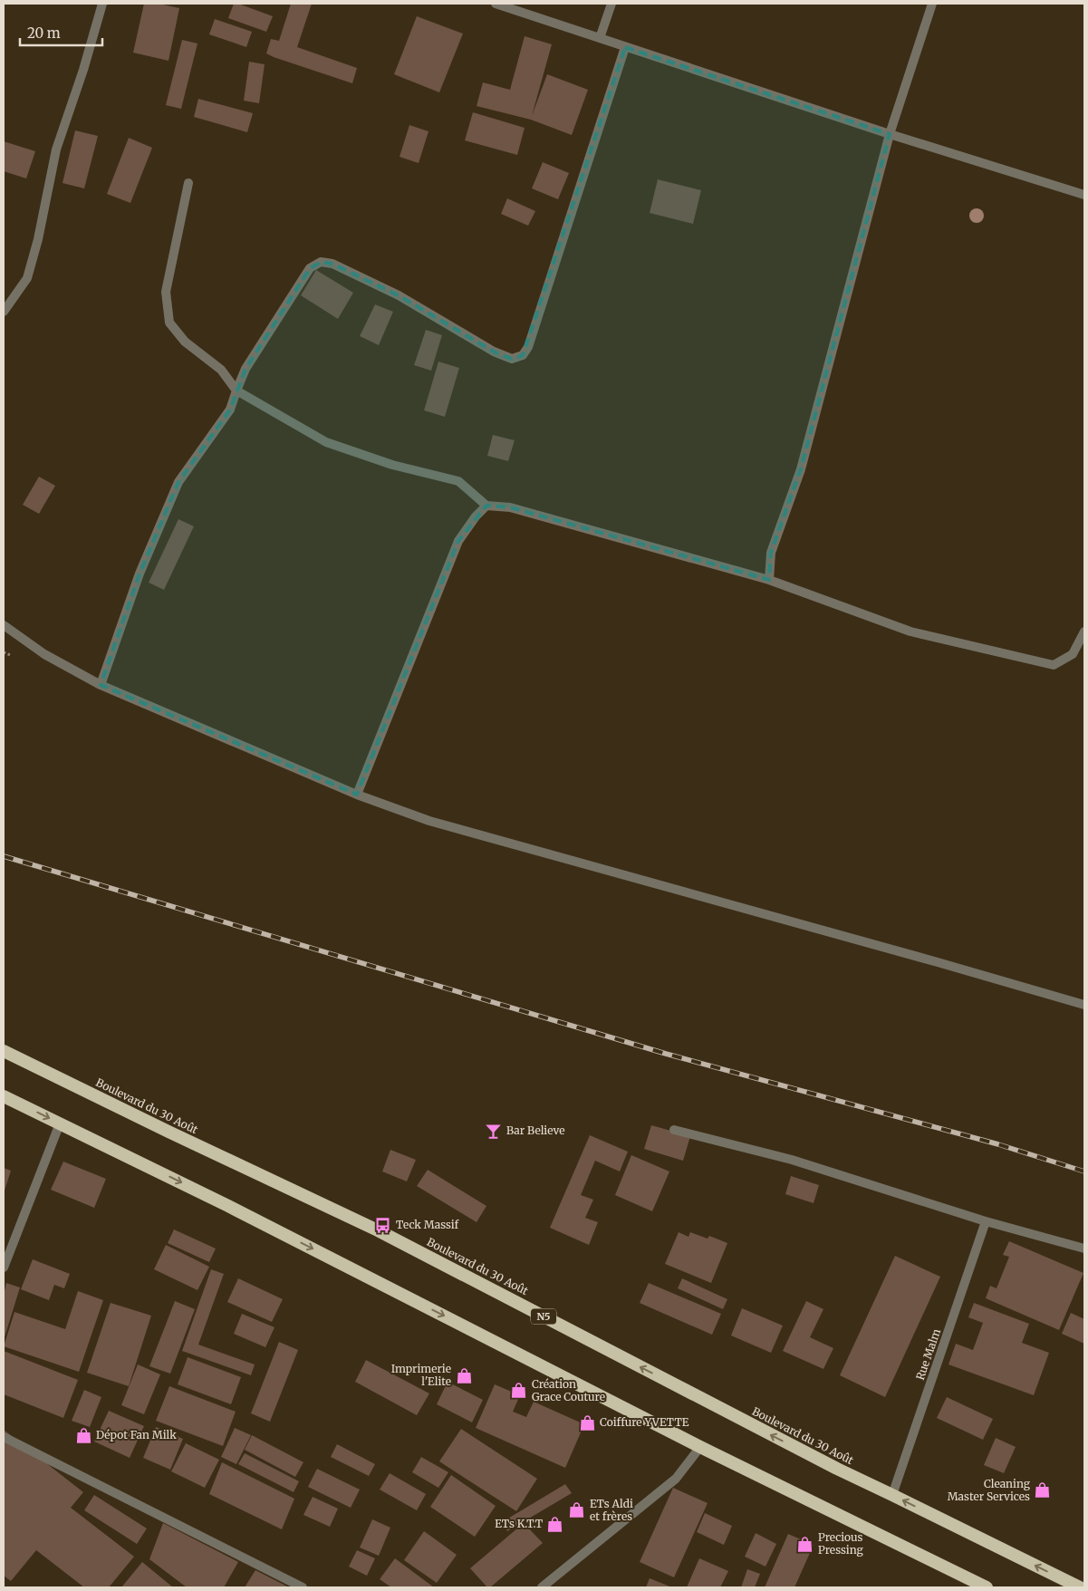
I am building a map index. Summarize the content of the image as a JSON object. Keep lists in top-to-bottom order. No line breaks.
{"streets":{"highway":["Boulevard du 30 Août","N5"],"street":["Rue Malm"]},"crossings":[["Boulevard du 30 Août","Rue Malm"]],"places":{"bar":["Bar Believe"],"bus stop":["Teck Massif"],"shop":["Imprimerie l'Elite","Création Grace Couture","Coiffure YVETTE","Dépot Fan Milk","Cleaning Master Services","ETs Aldi et frères","ETs K.T.T","Precious Pressing"]},"scale_bar":"20 m"}
